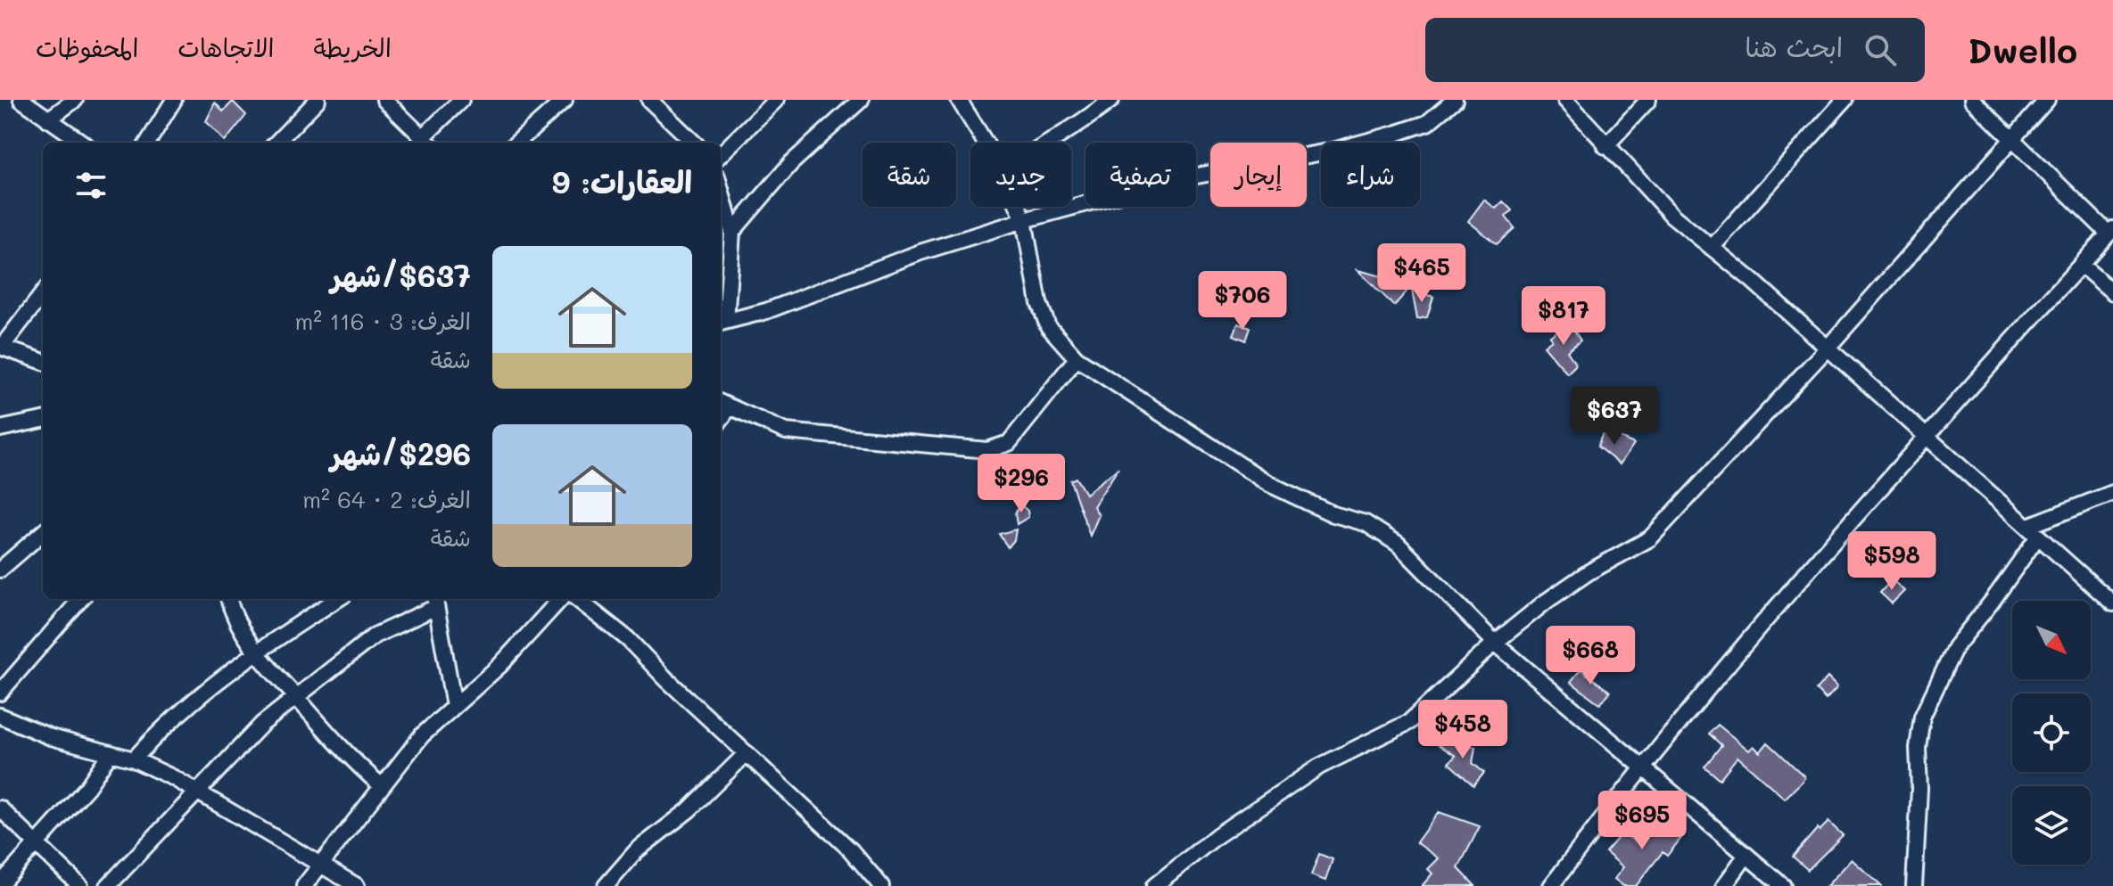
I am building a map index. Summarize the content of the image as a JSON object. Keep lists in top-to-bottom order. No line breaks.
{"north":"bottom right","page":{"header":"Dwello","search":"ابحث هنا","nav":["الخريطة","الاتجاهات","المحفوظات"],"chip":["شراء","إيجار","تصفية","جديد","شقة"],"heading":"العقارات: 9","list":[{"name":"$637/شهر","note":"الغرف: 3 · 116 m² · شقة"},{"name":"$296/شهر","note":"الغرف: 2 · 64 m² · شقة"}],"price":["$465","$706","$817","$637","$296","$598","$668","$458","$695"]}}
